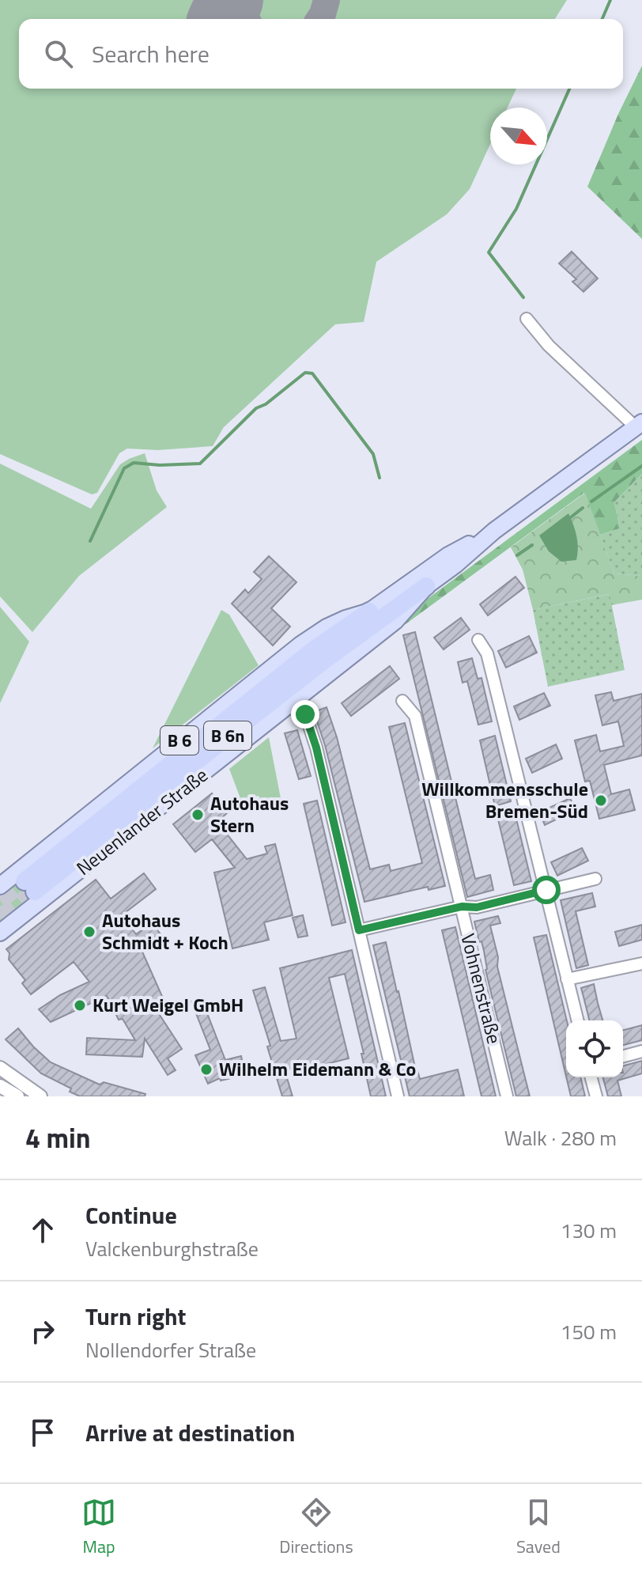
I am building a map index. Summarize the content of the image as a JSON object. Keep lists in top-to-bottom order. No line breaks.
{"streets":{"highway":["B 6n","Neuenlander Straße"],"main road":["B 6"],"street":["Vohnenstraße"]},"places":["Willkommensschule Bremen-Süd","Autohaus Stern","Autohaus Schmidt + Koch","Kurt Weigel GmbH","Wilhelm Eidemann & Co"],"north":"bottom right","page":{"search":"Search here","heading":["4 min","Walk · 280 m"],"list":[["Continue","Valckenburghstraße","130 m"],["Turn right","Nollendorfer Straße","150 m"],"Arrive at destination"],"nav":["Map","Directions","Saved"]}}
